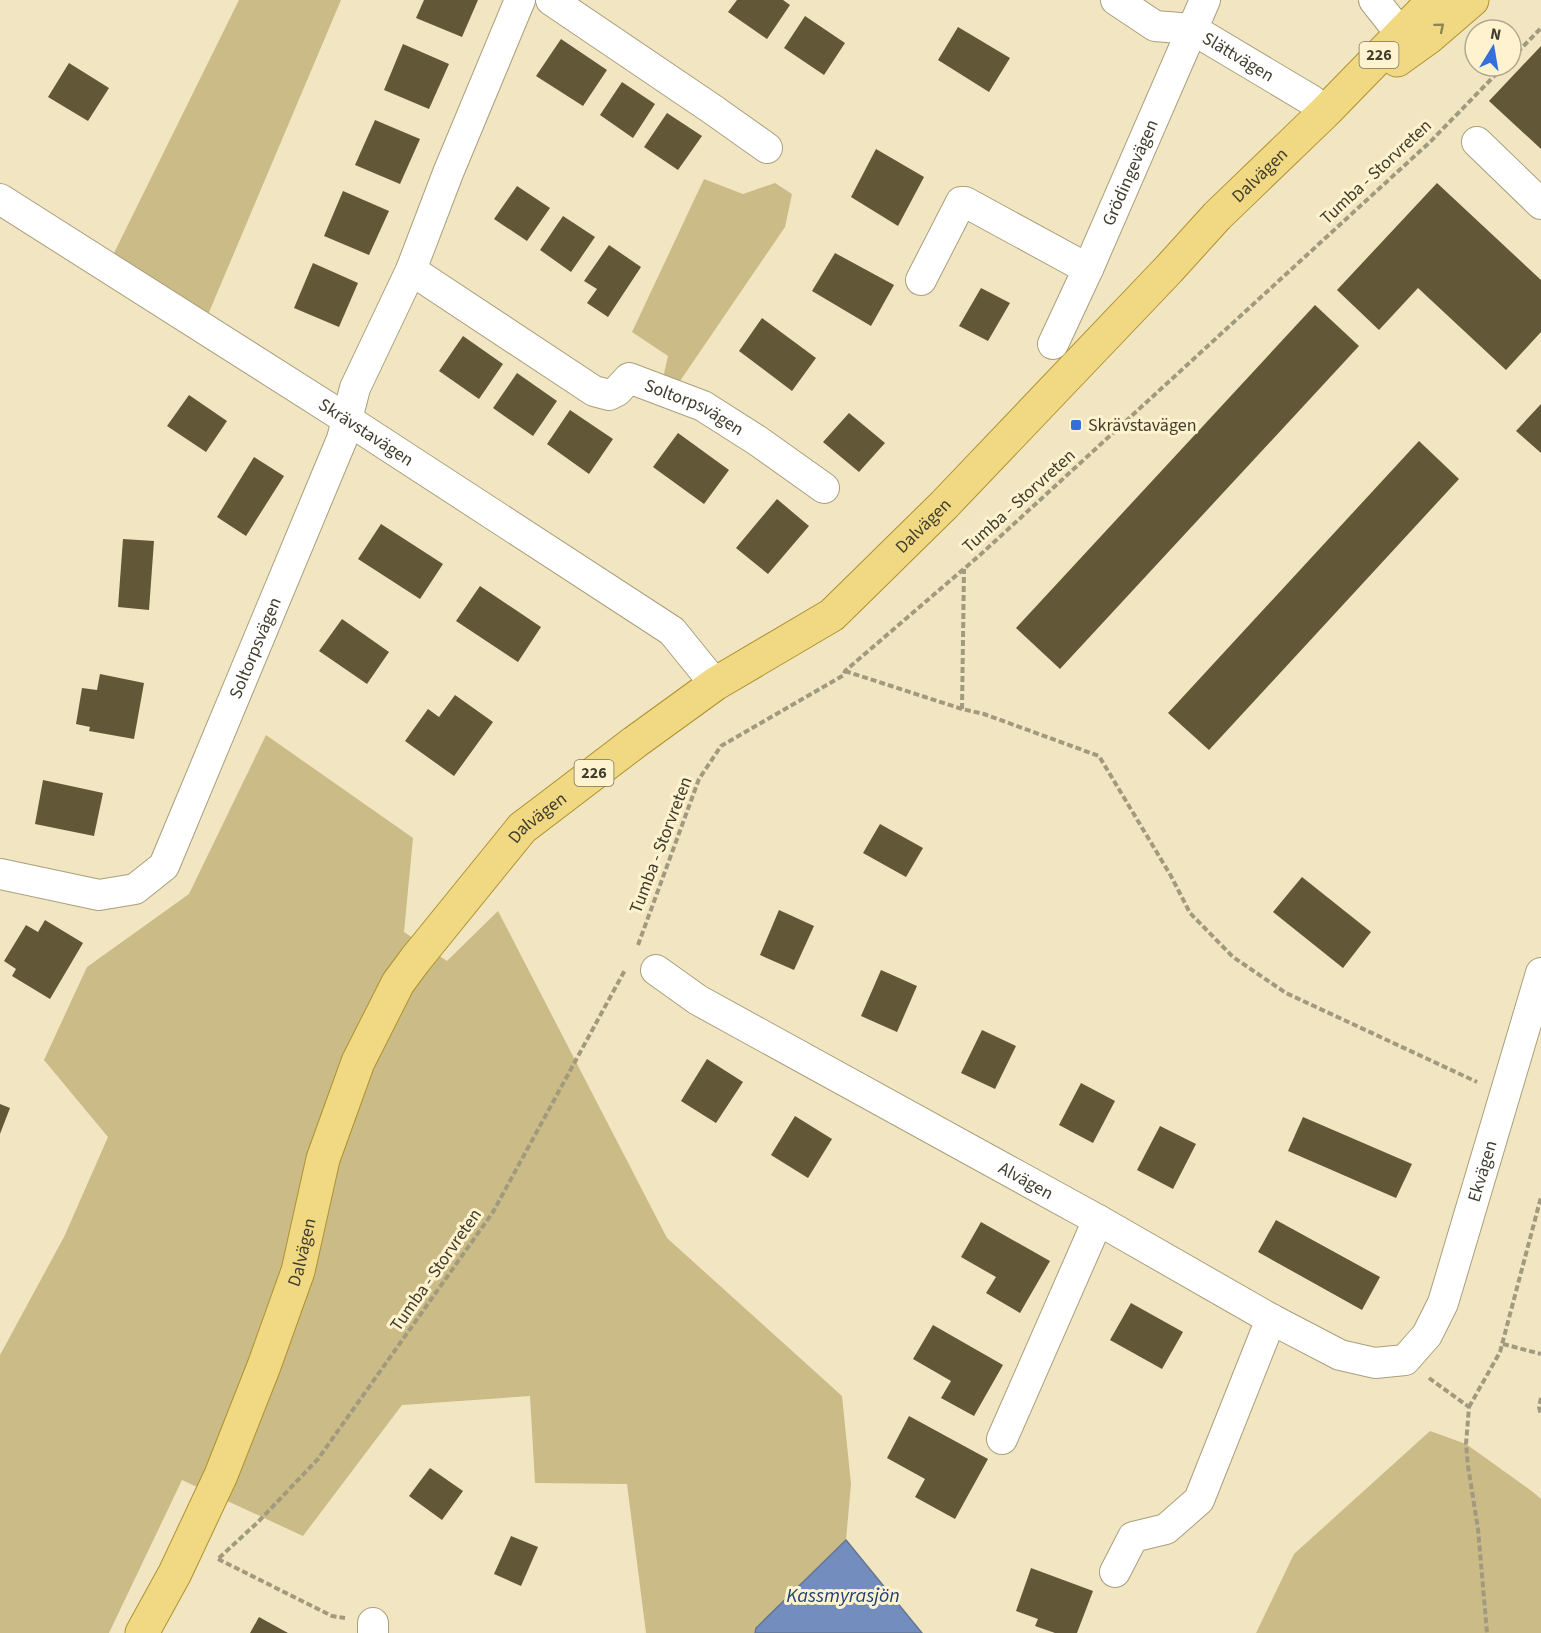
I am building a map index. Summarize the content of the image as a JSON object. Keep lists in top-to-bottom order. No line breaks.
{"streets":{"main road":["226","Dalvägen"],"street":["Slättvägen","Grödingevägen","Soltorpsvägen","Skrävstavägen","Ekvägen","Alvägen"],"path":["Tumba - Storvreten"]},"crossings":[["Slättvägen","Grödingevägen"],["Slättvägen","Dalvägen"],["Tumba - Storvreten","Alvägen"],["Dalvägen","Skrävstavägen"],["Soltorpsvägen","Skrävstavägen"],["Ekvägen","Alvägen"]],"water":["Kassmyrasjön"],"places":{"transit":["Skrävstavägen"]},"north":"top"}
